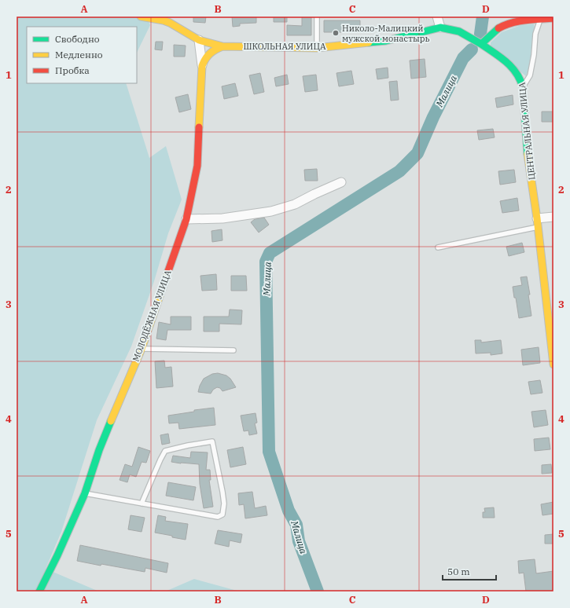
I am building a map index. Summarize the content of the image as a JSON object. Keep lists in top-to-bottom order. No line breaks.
{"streets":{"street":["ШКОЛЬНАЯ УЛИЦА","ЦЕНТРАЛЬНАЯ УЛИЦА","МОЛОДЁЖНАЯ УЛИЦА"]},"crossings":[["ШКОЛЬНАЯ УЛИЦА","ЦЕНТРАЛЬНАЯ УЛИЦА"],["ШКОЛЬНАЯ УЛИЦА","МОЛОДЁЖНАЯ УЛИЦА"]],"water":["Малица"],"places":["Николо-Малицкий мужской монастырь"],"legend":["Свободно","Медленно","Пробка"],"scale_bar":"50 m","grid":{"columns":["A","B","C","D"],"rows":["1","2","3","4","5"]}}
